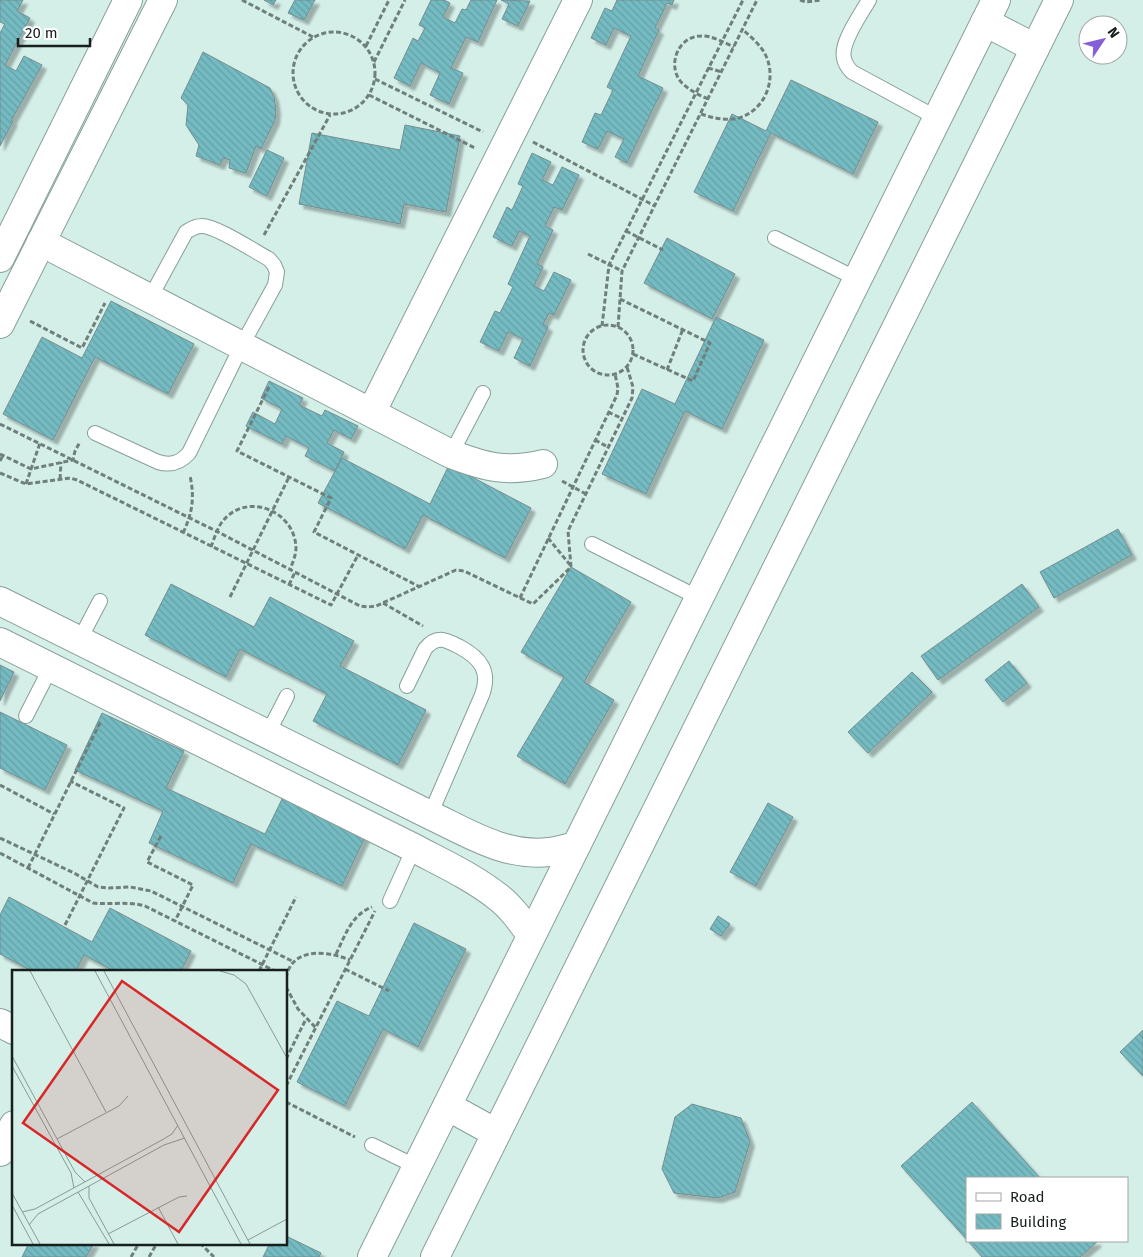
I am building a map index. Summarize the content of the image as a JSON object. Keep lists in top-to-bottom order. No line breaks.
{"legend":["Road","Building"],"scale_bar":"20 m","north":"top right"}
